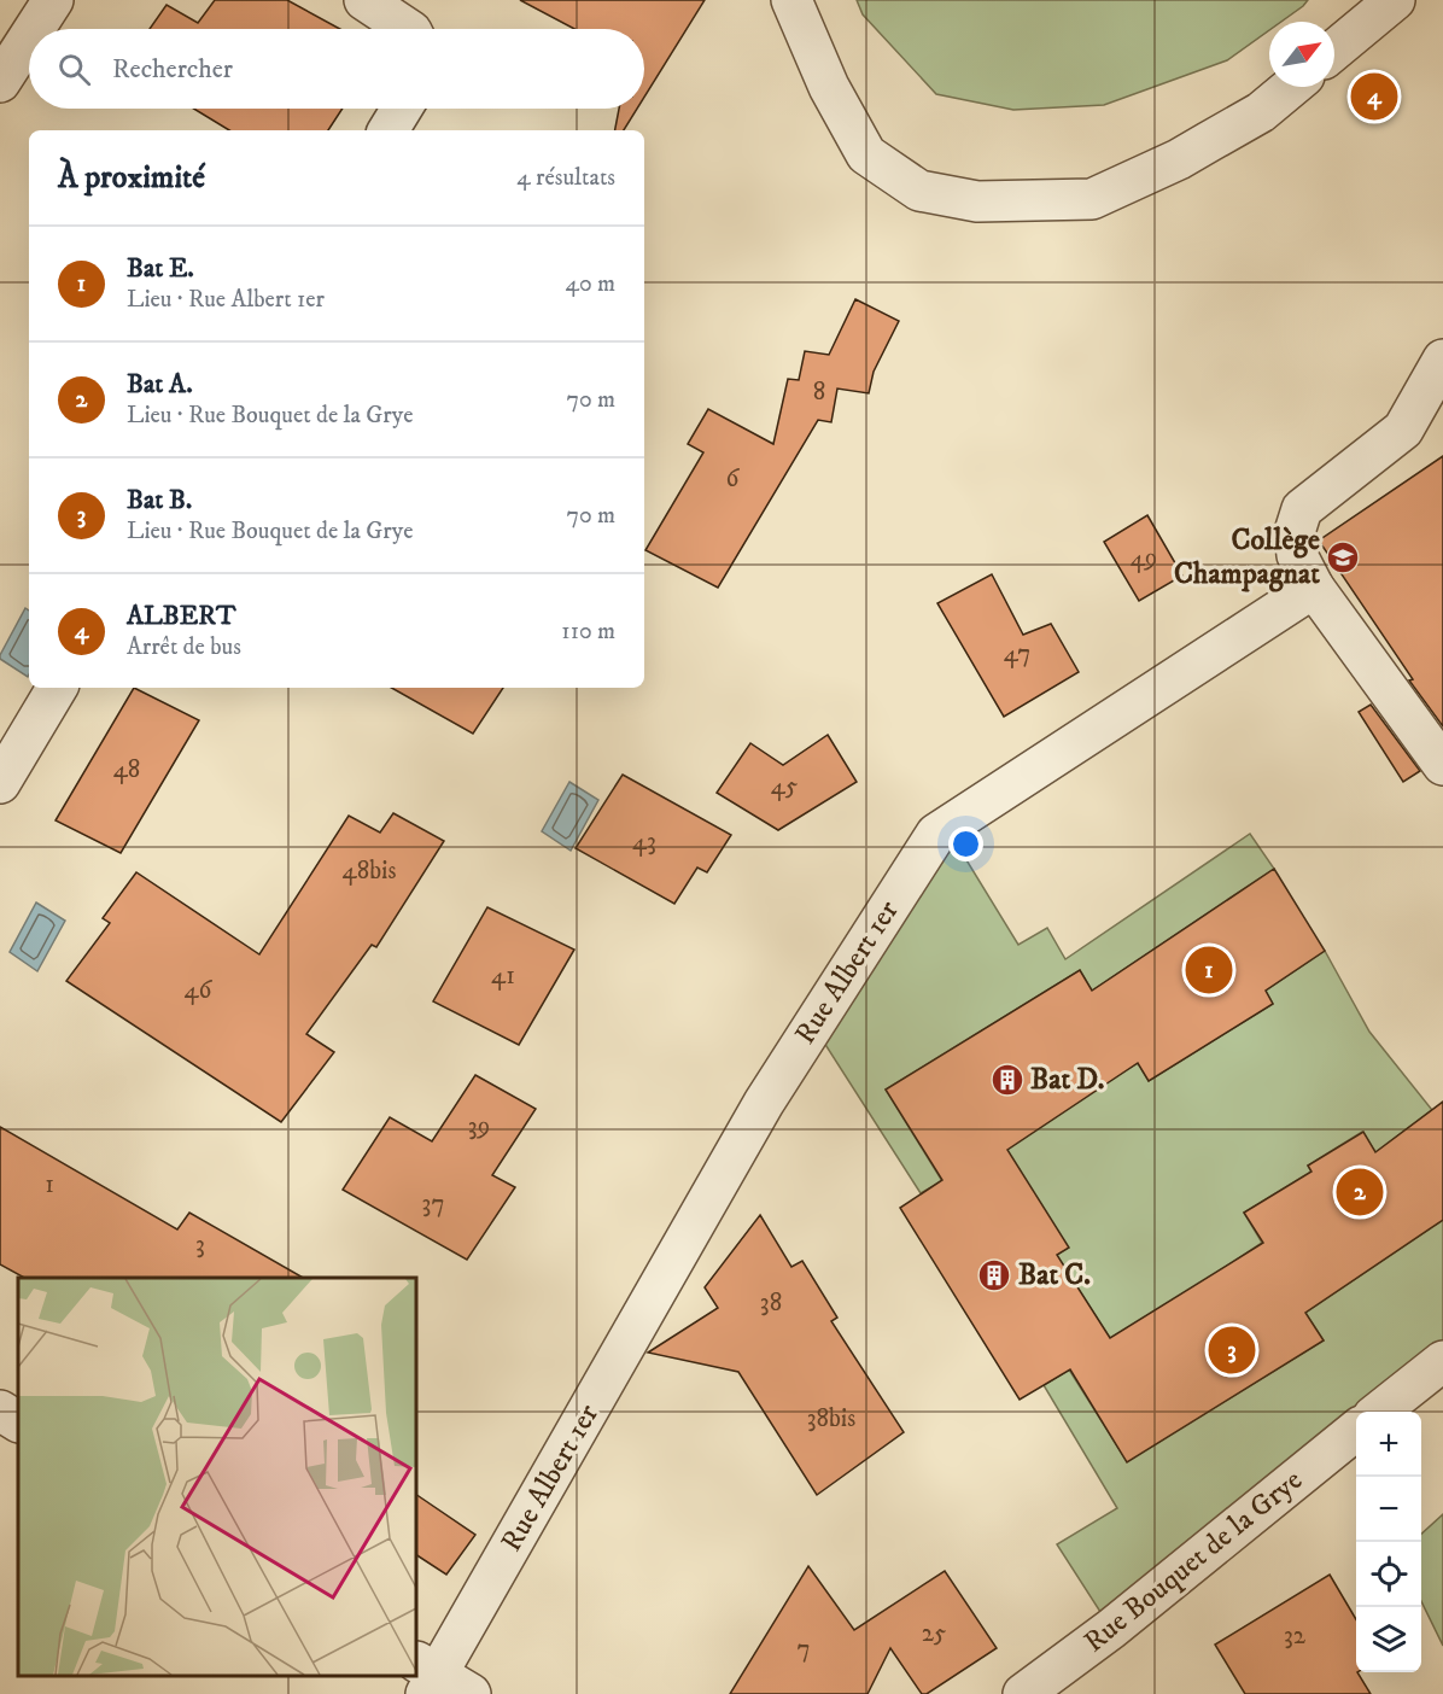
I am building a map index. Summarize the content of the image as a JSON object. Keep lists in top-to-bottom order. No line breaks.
{"streets":{"street":["Rue Albert 1er","Rue Bouquet de la Grye"]},"places":{"school or university":["Collège Champagnat"],"building":["Bat D.","Bat C."]},"house_numbers":["8","6","49","47","48","45","43","48bis","41","46","39","1","37","3","38","38bis","25","32","7"],"north":"top right","page":{"search":"Rechercher","pins":["4","1","2","3"],"heading":["À proximité","4 résultats"],"list":[{"mark":"1","name":"Bat E.","note":"Lieu · Rue Albert 1er","value":"40 m"},{"mark":"2","name":"Bat A.","note":"Lieu · Rue Bouquet de la Grye","value":"70 m"},{"mark":"3","name":"Bat B.","note":"Lieu · Rue Bouquet de la Grye","value":"70 m"},{"mark":"4","name":"ALBERT","note":"Arrêt de bus","value":"110 m"}],"map_buttons":["+","−"]}}
